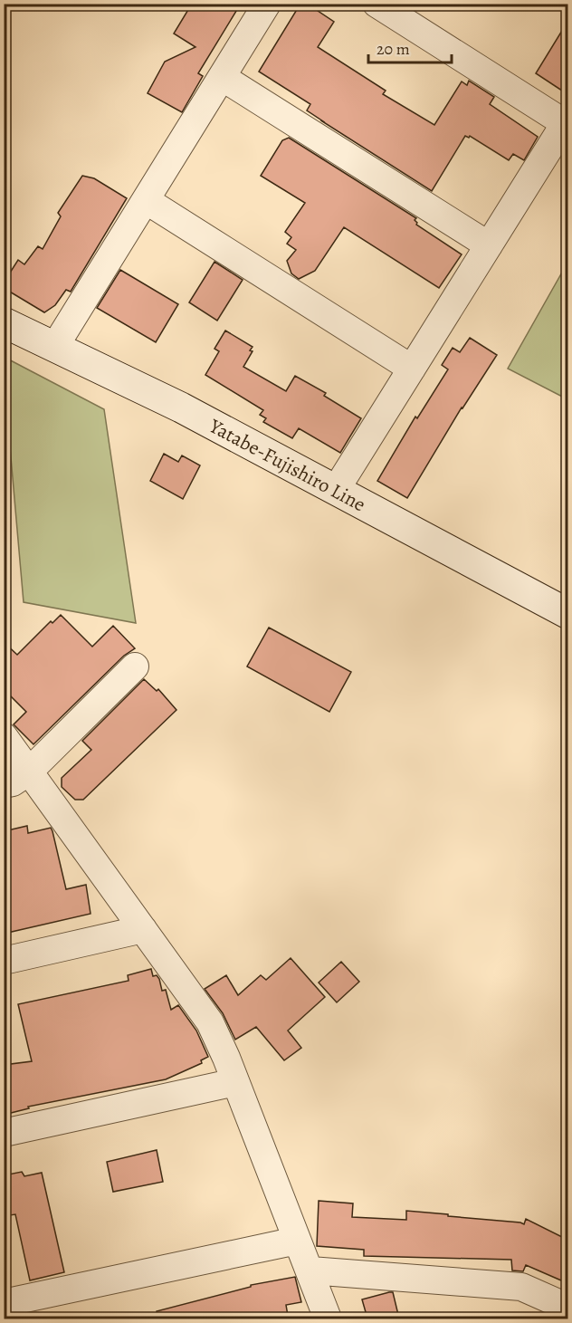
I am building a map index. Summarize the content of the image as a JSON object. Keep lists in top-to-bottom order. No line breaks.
{"streets":{"main road":["Yatabe-Fujishiro Line"]},"scale_bar":"20 m"}
